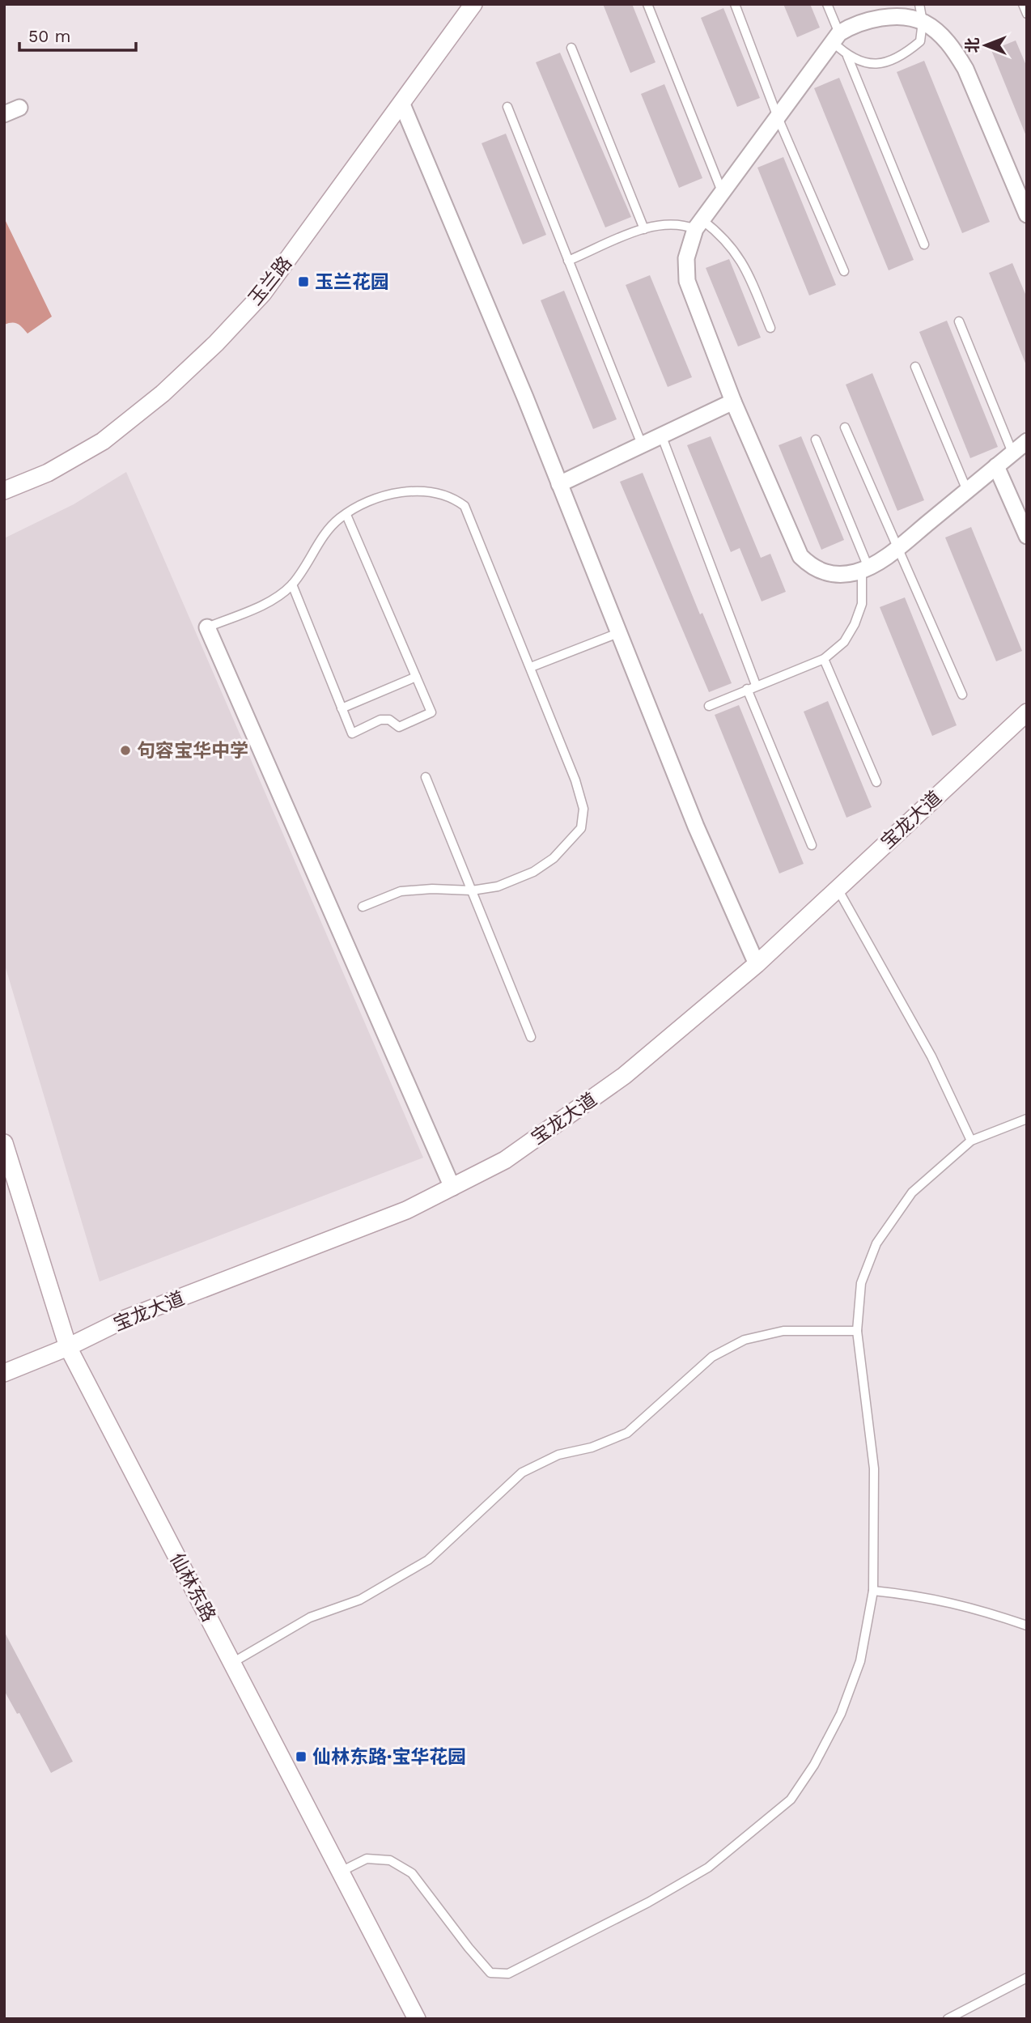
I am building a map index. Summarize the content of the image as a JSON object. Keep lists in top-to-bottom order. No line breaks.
{"streets":{"street":["玉兰路","宝龙大道","仙林东路"]},"crossings":[["宝龙大道","仙林东路"]],"places":{"transit":["玉兰花园","仙林东路·宝华花园"],"other":["句容宝华中学"]},"scale_bar":"50 m","north":"left"}
